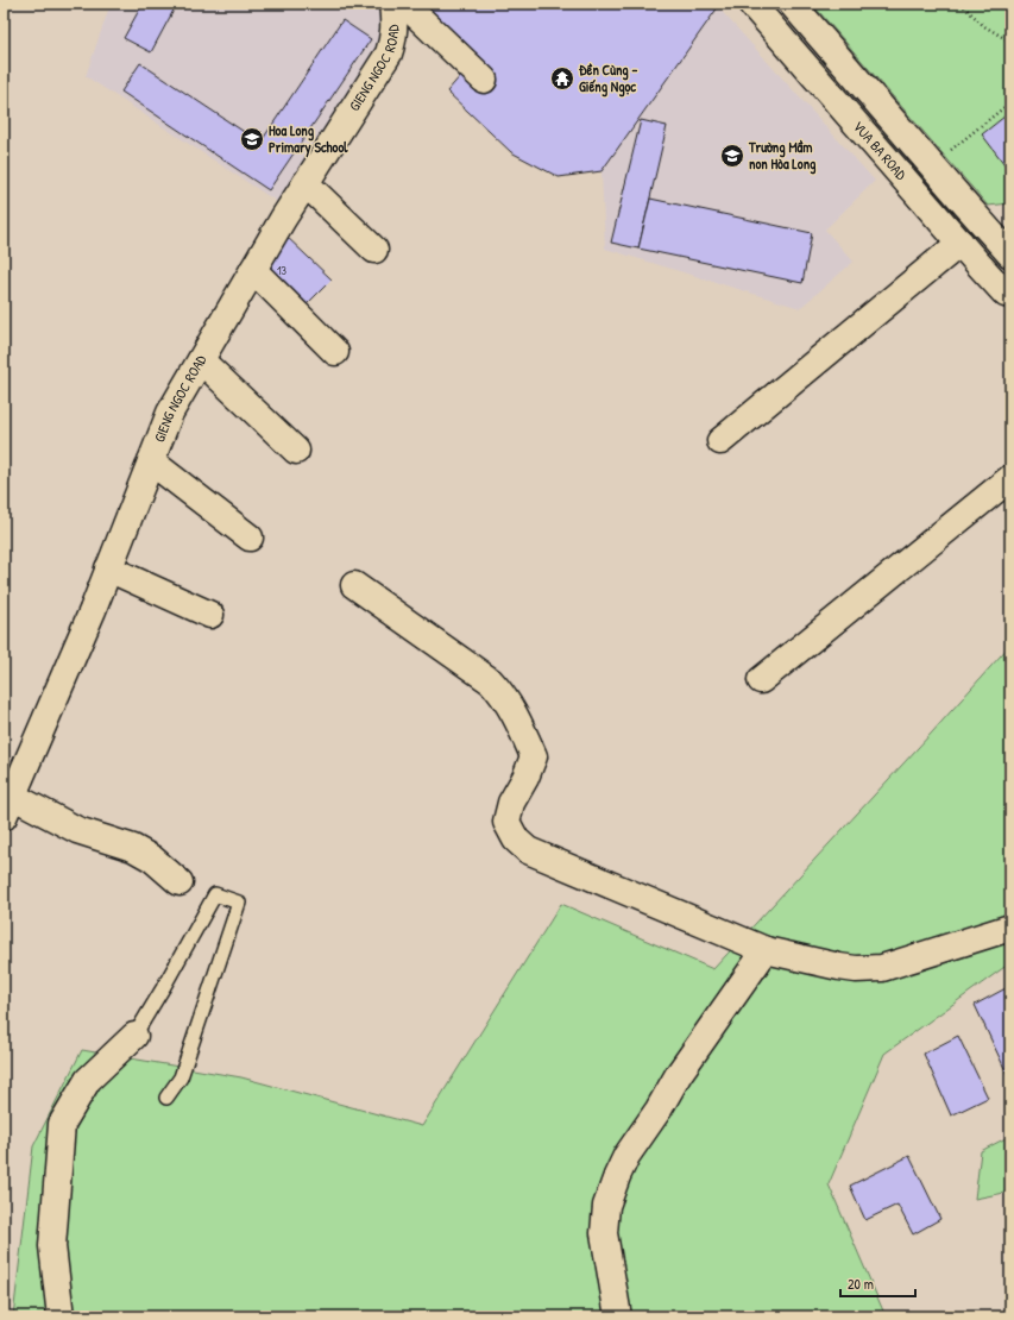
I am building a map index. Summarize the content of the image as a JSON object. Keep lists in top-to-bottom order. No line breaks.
{"streets":{"street":["GIENG NGOC ROAD","VUA BA ROAD"]},"places":{"temple":["Đền Cùng - Giếng Ngọc"],"school or university":["Hoa Long Primary School","Trường Mầm non Hòa Long"]},"house_numbers":["13"],"scale_bar":"20 m"}
